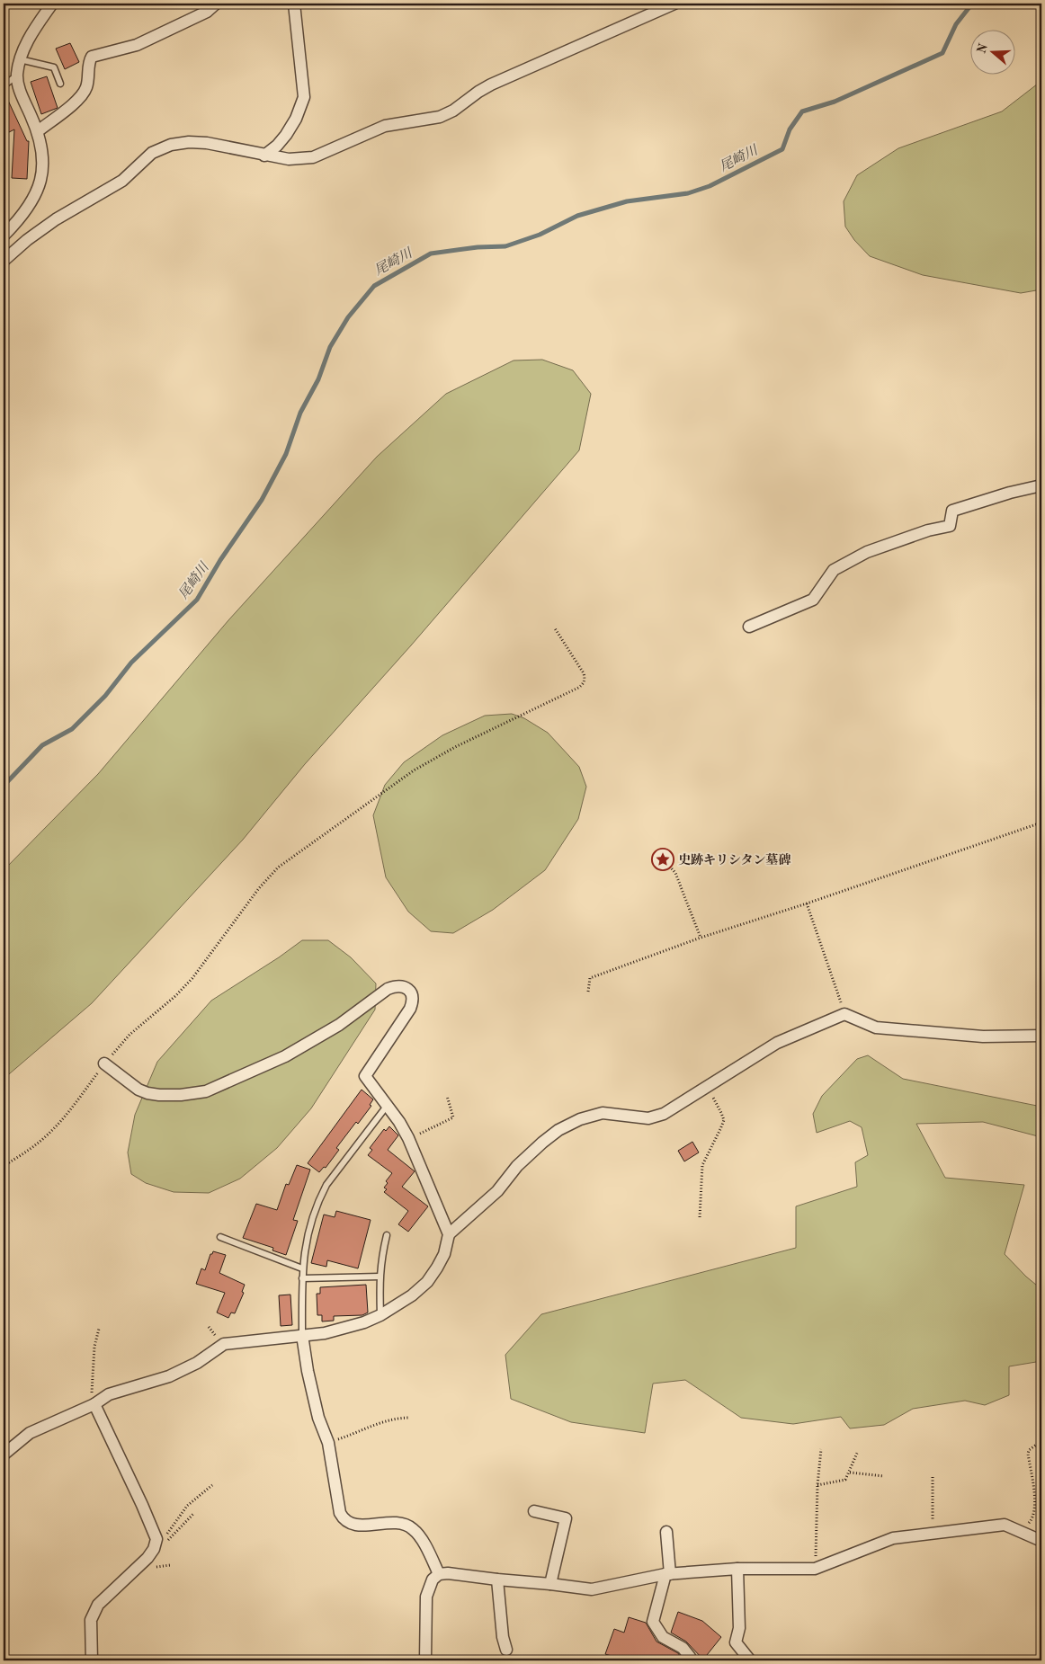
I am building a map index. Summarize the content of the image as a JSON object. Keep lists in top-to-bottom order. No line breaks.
{"water":["尾崎川"],"places":{"place":["史跡キリシタン墓碑"]},"north":"left"}
